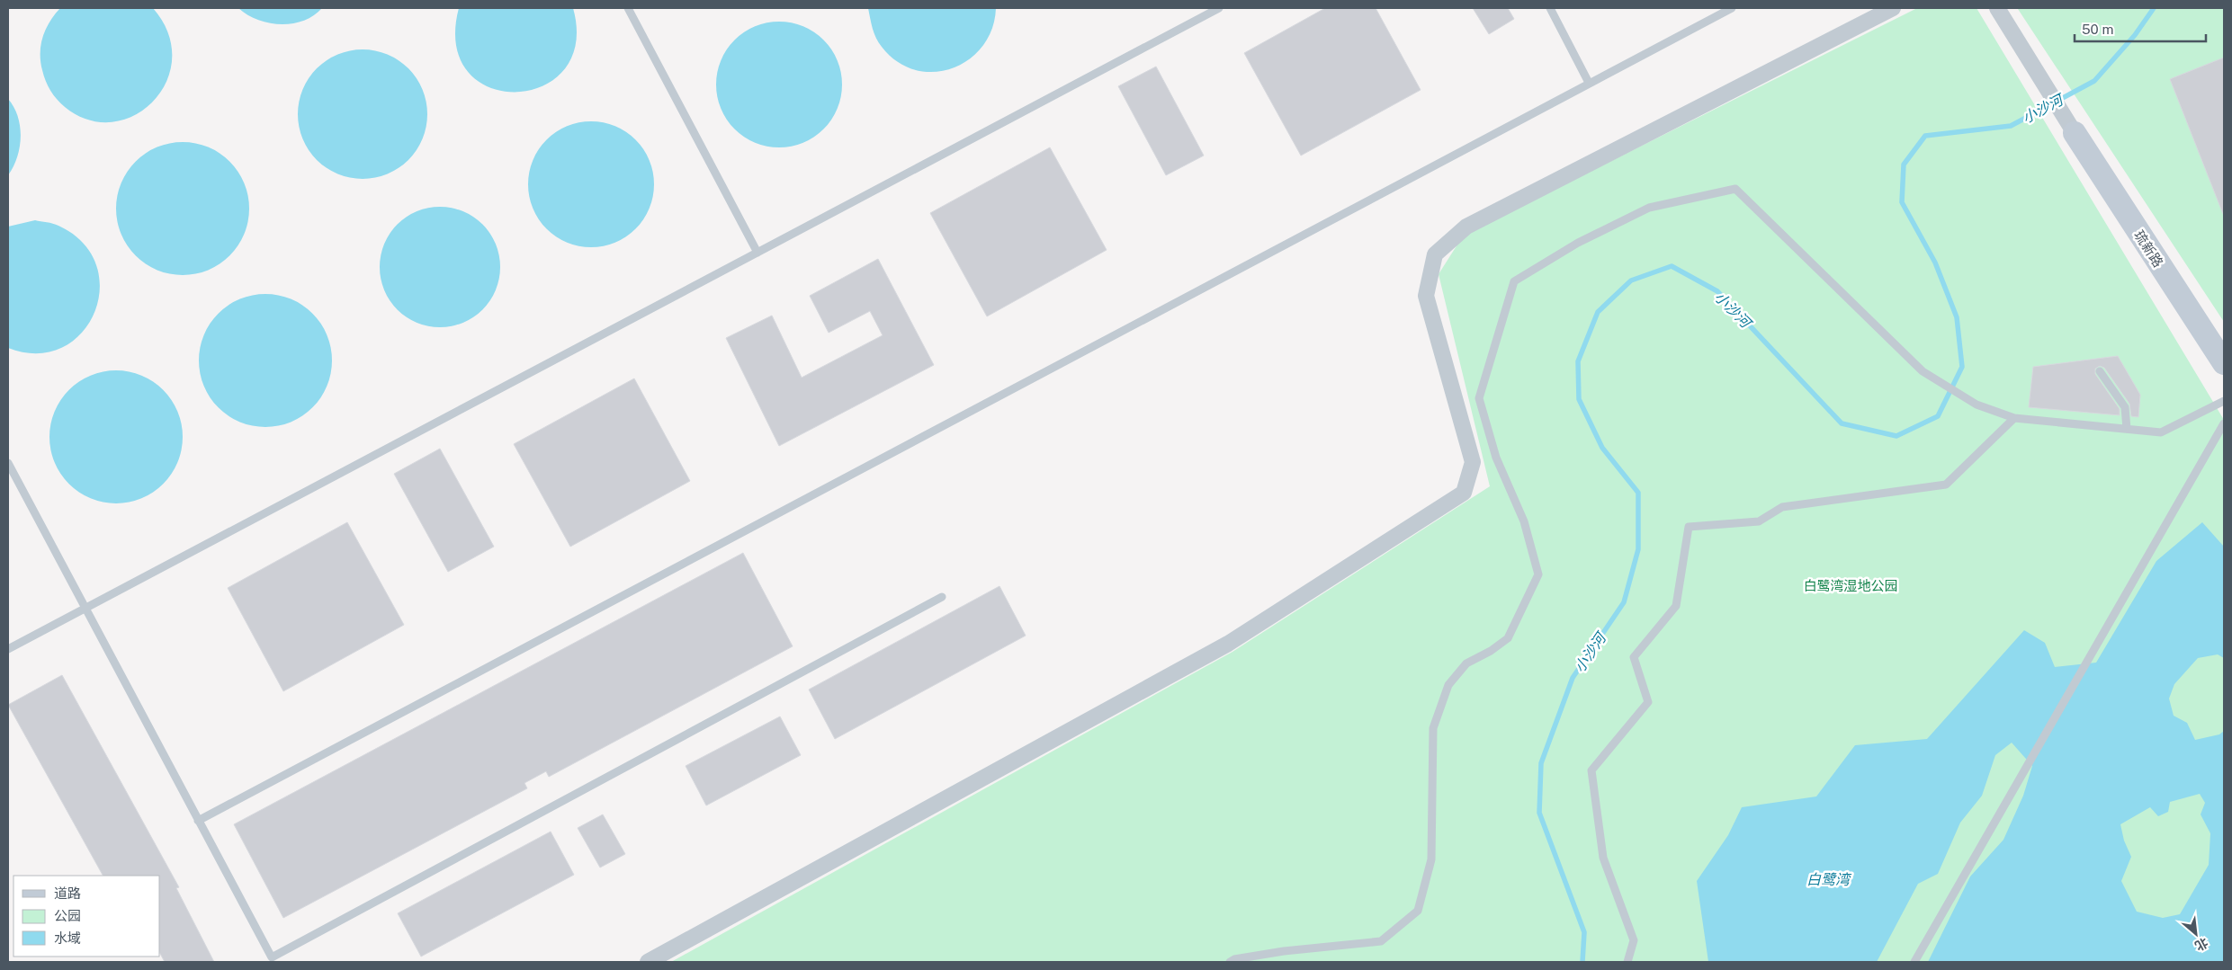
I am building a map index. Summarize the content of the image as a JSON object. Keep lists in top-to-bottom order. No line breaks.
{"streets":{"street":["琉新路"]},"water":["小沙河","白鹭湾"],"parks":["白鹭湾湿地公园"],"legend":["道路","公园","水域"],"scale_bar":"50 m","north":"bottom right"}
